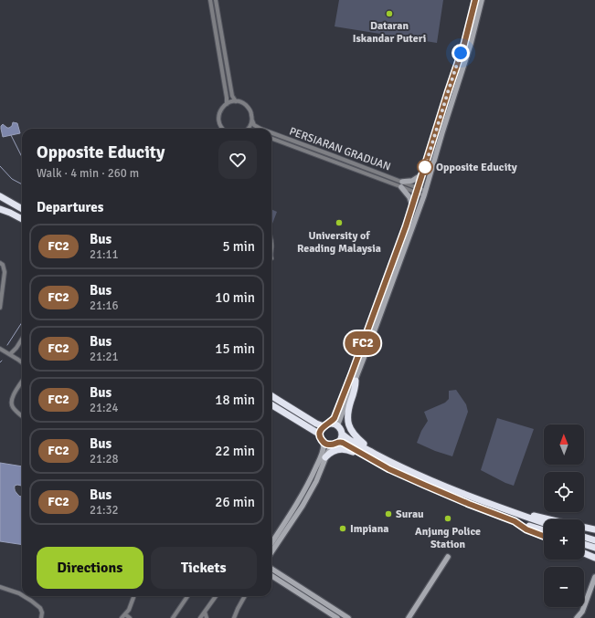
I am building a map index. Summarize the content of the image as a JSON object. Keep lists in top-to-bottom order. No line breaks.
{"streets":{"street":["PERSIARAN GRADUAN"]},"places":["Dataran Iskandar Puteri","Opposite Educity","University of Reading Malaysia","Surau","Anjung Police Station","Impiana"],"lines":["bus line FC2"],"north":"top","page":{"on_map":"FC2","heading":[["Opposite Educity","Walk · 4 min · 260 m"],"Departures"],"list":[{"mark":"FC2","name":"Bus","note":"21:11","value":"5 min"},{"mark":"FC2","name":"Bus","note":"21:16","value":"10 min"},{"mark":"FC2","name":"Bus","note":"21:21","value":"15 min"},{"mark":"FC2","name":"Bus","note":"21:24","value":"18 min"},{"mark":"FC2","name":"Bus","note":"21:28","value":"22 min"},{"mark":"FC2","name":"Bus","note":"21:32","value":"26 min"}],"map_buttons":["+","−"],"buttons":["Directions","Tickets"]}}
